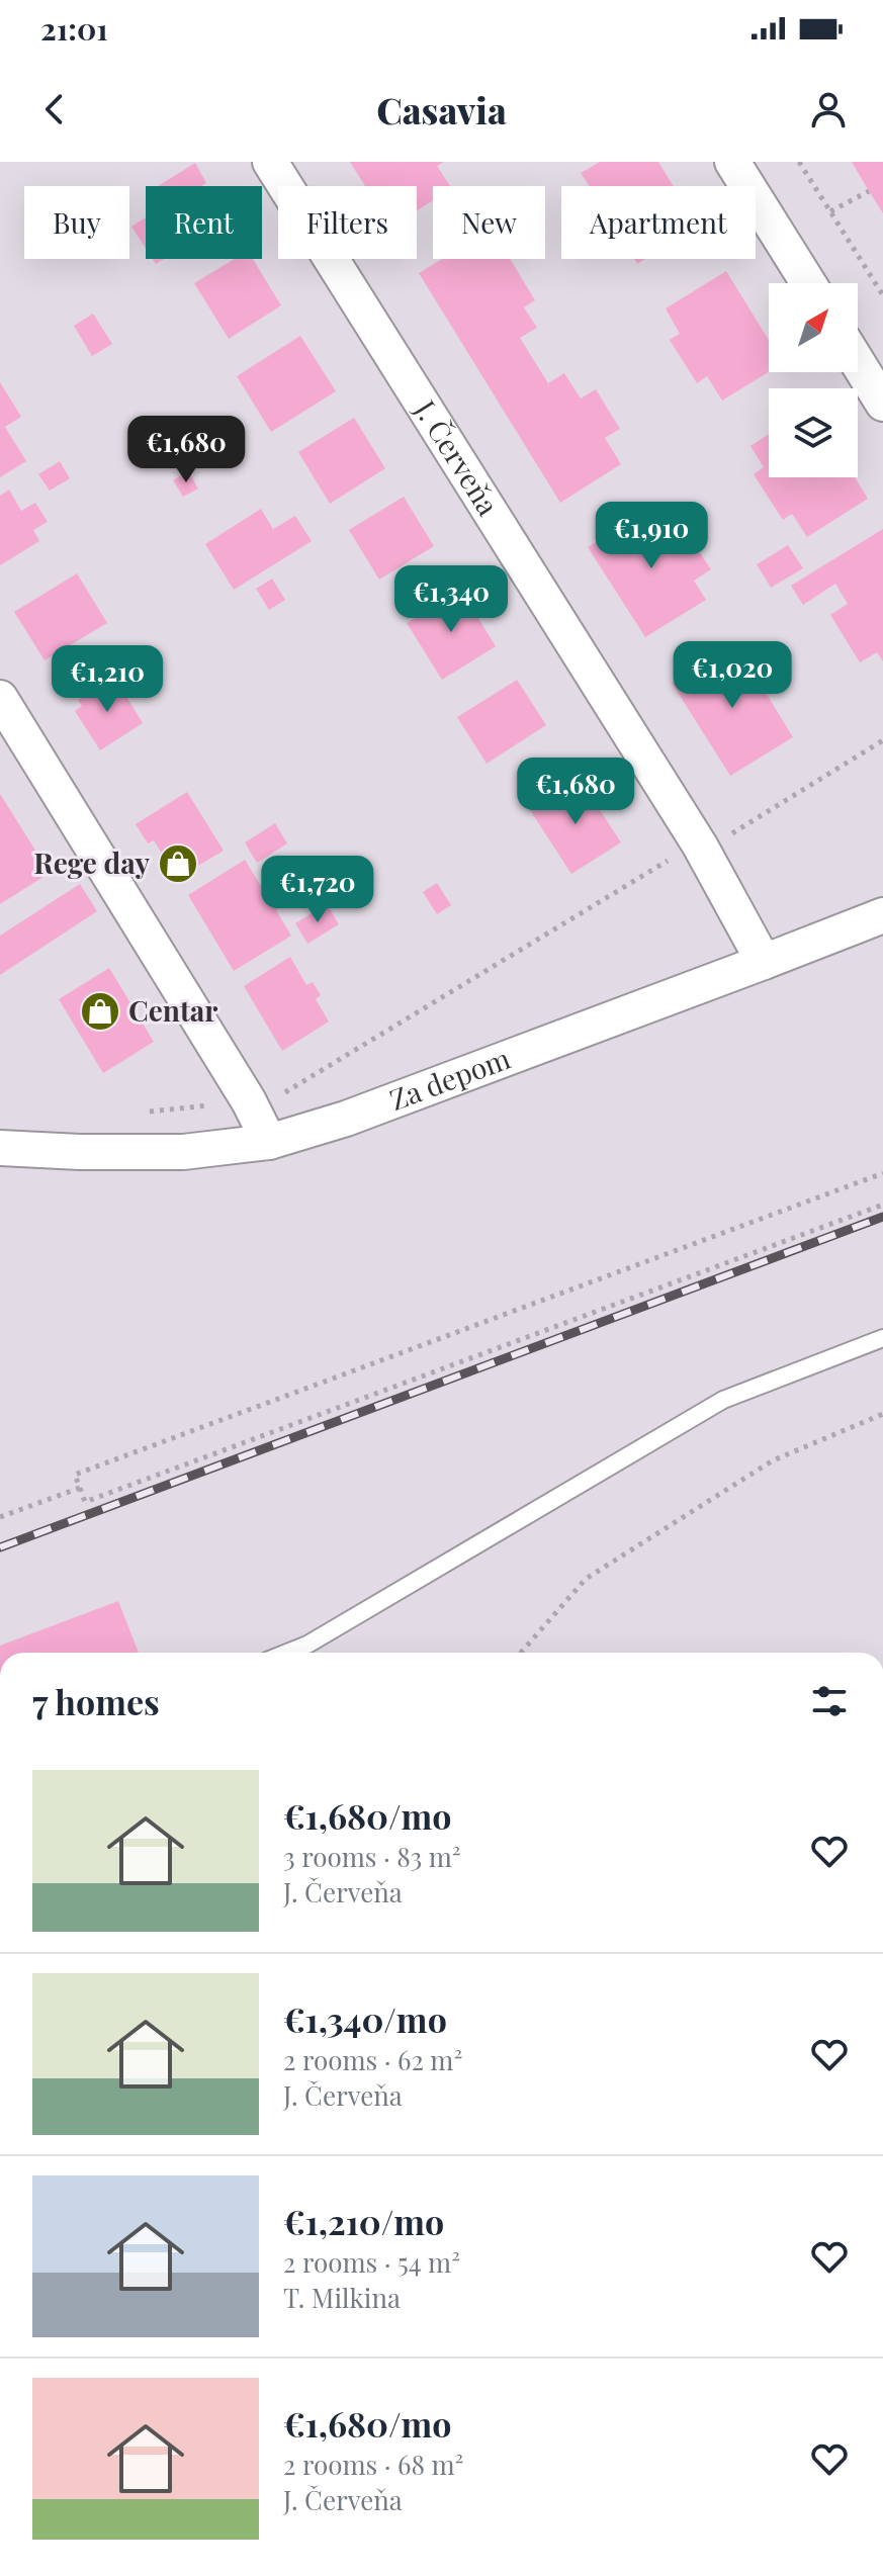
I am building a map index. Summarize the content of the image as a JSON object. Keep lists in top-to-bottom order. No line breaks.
{"streets":{"street":["J. Červeňa","Za depom"]},"crossings":[["J. Červeňa","Za depom"]],"places":{"shop":["Rege day","Centar"]},"north":"top right","page":{"status":"21:01","header":"Casavia","chip":["Buy","Rent","Filters","New","Apartment"],"price":["€1,680","€1,910","€1,340","€1,020","€1,210","€1,680","€1,720"],"heading":"7 homes","list":[{"name":"€1,680/mo","note":"3 rooms · 83 m² · J. Červeňa"},{"name":"€1,340/mo","note":"2 rooms · 62 m² · J. Červeňa"},{"name":"€1,210/mo","note":"2 rooms · 54 m² · T. Milkina"},{"name":"€1,680/mo","note":"2 rooms · 68 m² · J. Červeňa"}]}}
